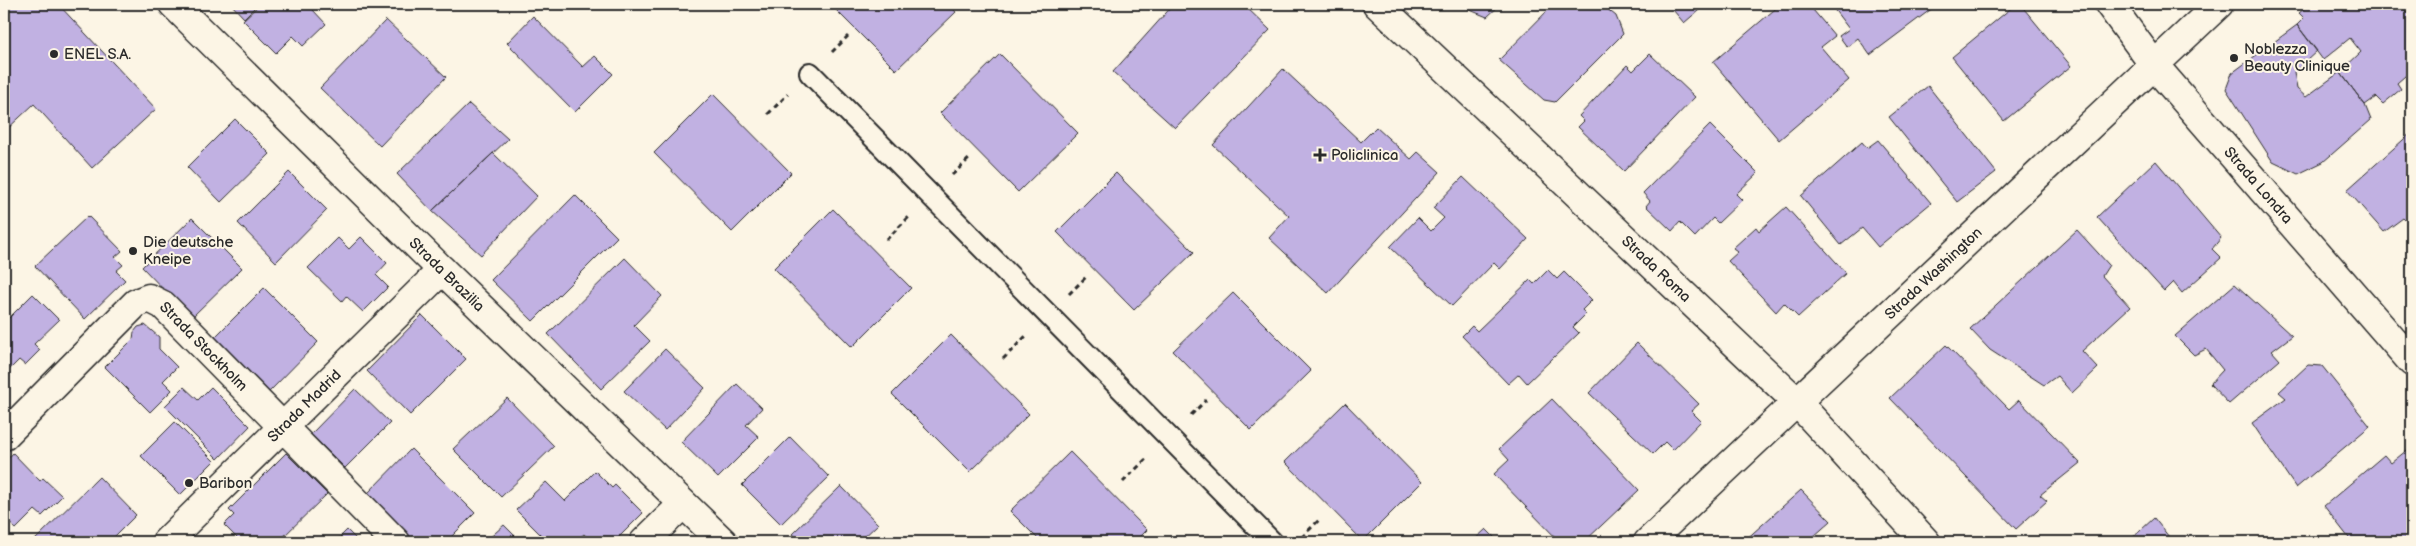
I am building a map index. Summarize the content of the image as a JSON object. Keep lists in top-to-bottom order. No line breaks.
{"streets":{"street":["Strada Londra","Strada Roma","Strada Washington","Strada Brazilia","Strada Stockholm","Strada Madrid"]},"crossings":[["Strada Londra","Strada Washington"],["Strada Roma","Strada Washington"],["Strada Brazilia","Strada Madrid"],["Strada Stockholm","Strada Madrid"]],"places":{"other":["ENEL S.A.","Noblezza Beauty Clinique","Die deutsche Kneipe","Baribon"],"health":["Policlinica"]}}
